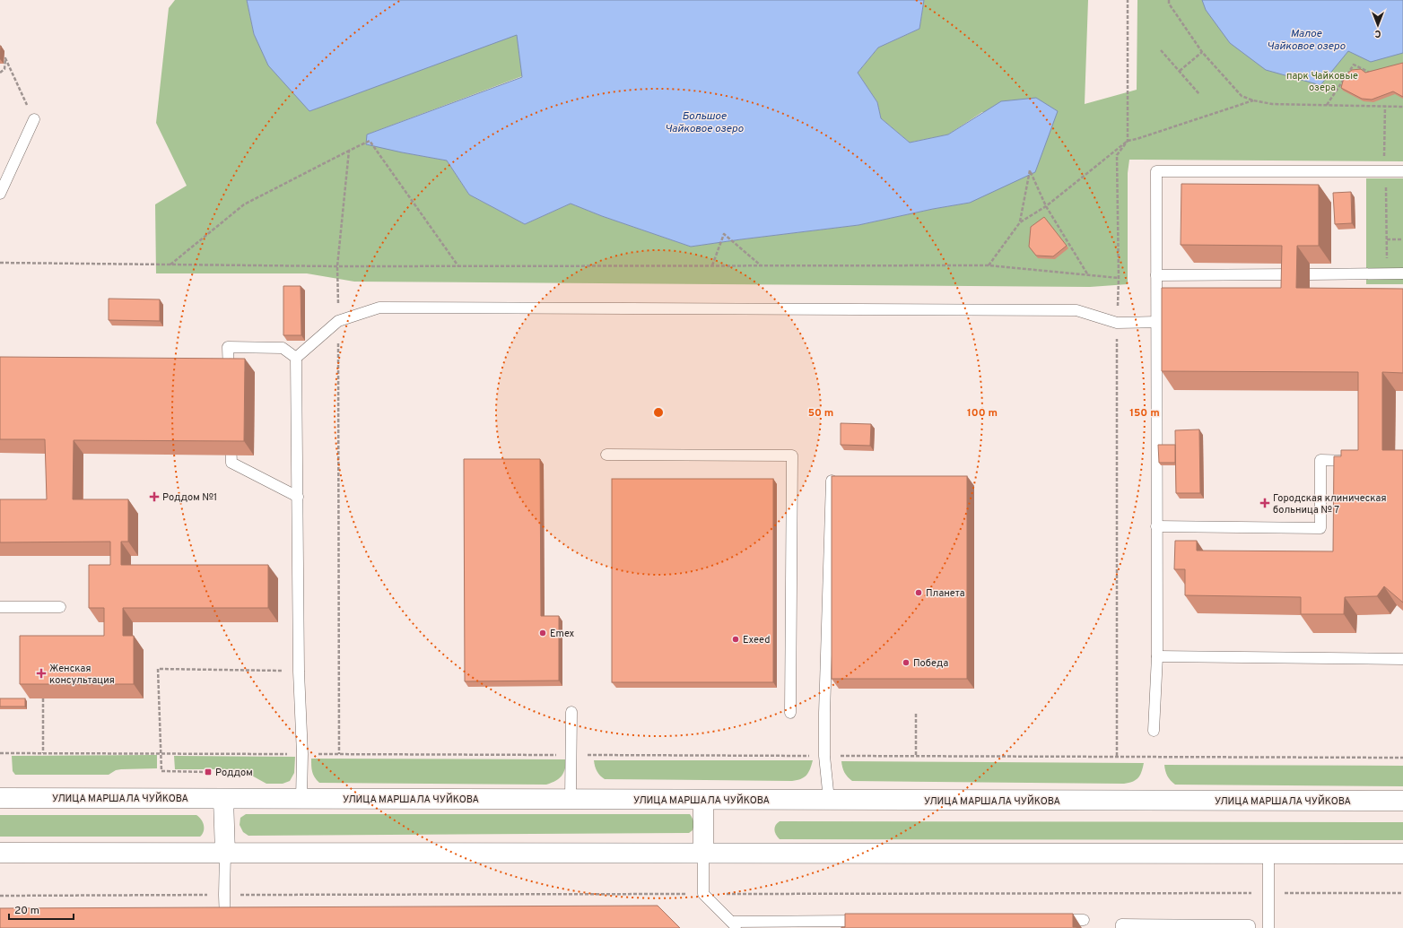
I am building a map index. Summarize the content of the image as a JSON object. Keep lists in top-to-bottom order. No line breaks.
{"streets":{"main road":["УЛИЦА МАРШАЛА ЧУЙКОВА"]},"water":["Малое Чайковое озеро","Большое Чайковое озеро"],"parks":["парк Чайковые озера"],"places":{"health":["Роддом №1","Городская клиническая больница № 7","Женская консультация"],"other":["Планета","Emex","Exeed","Победа"],"transit":["Роддом"]},"scale_bar":"20 m","north":"bottom","rings":["50 m","100 m","150 m"]}
